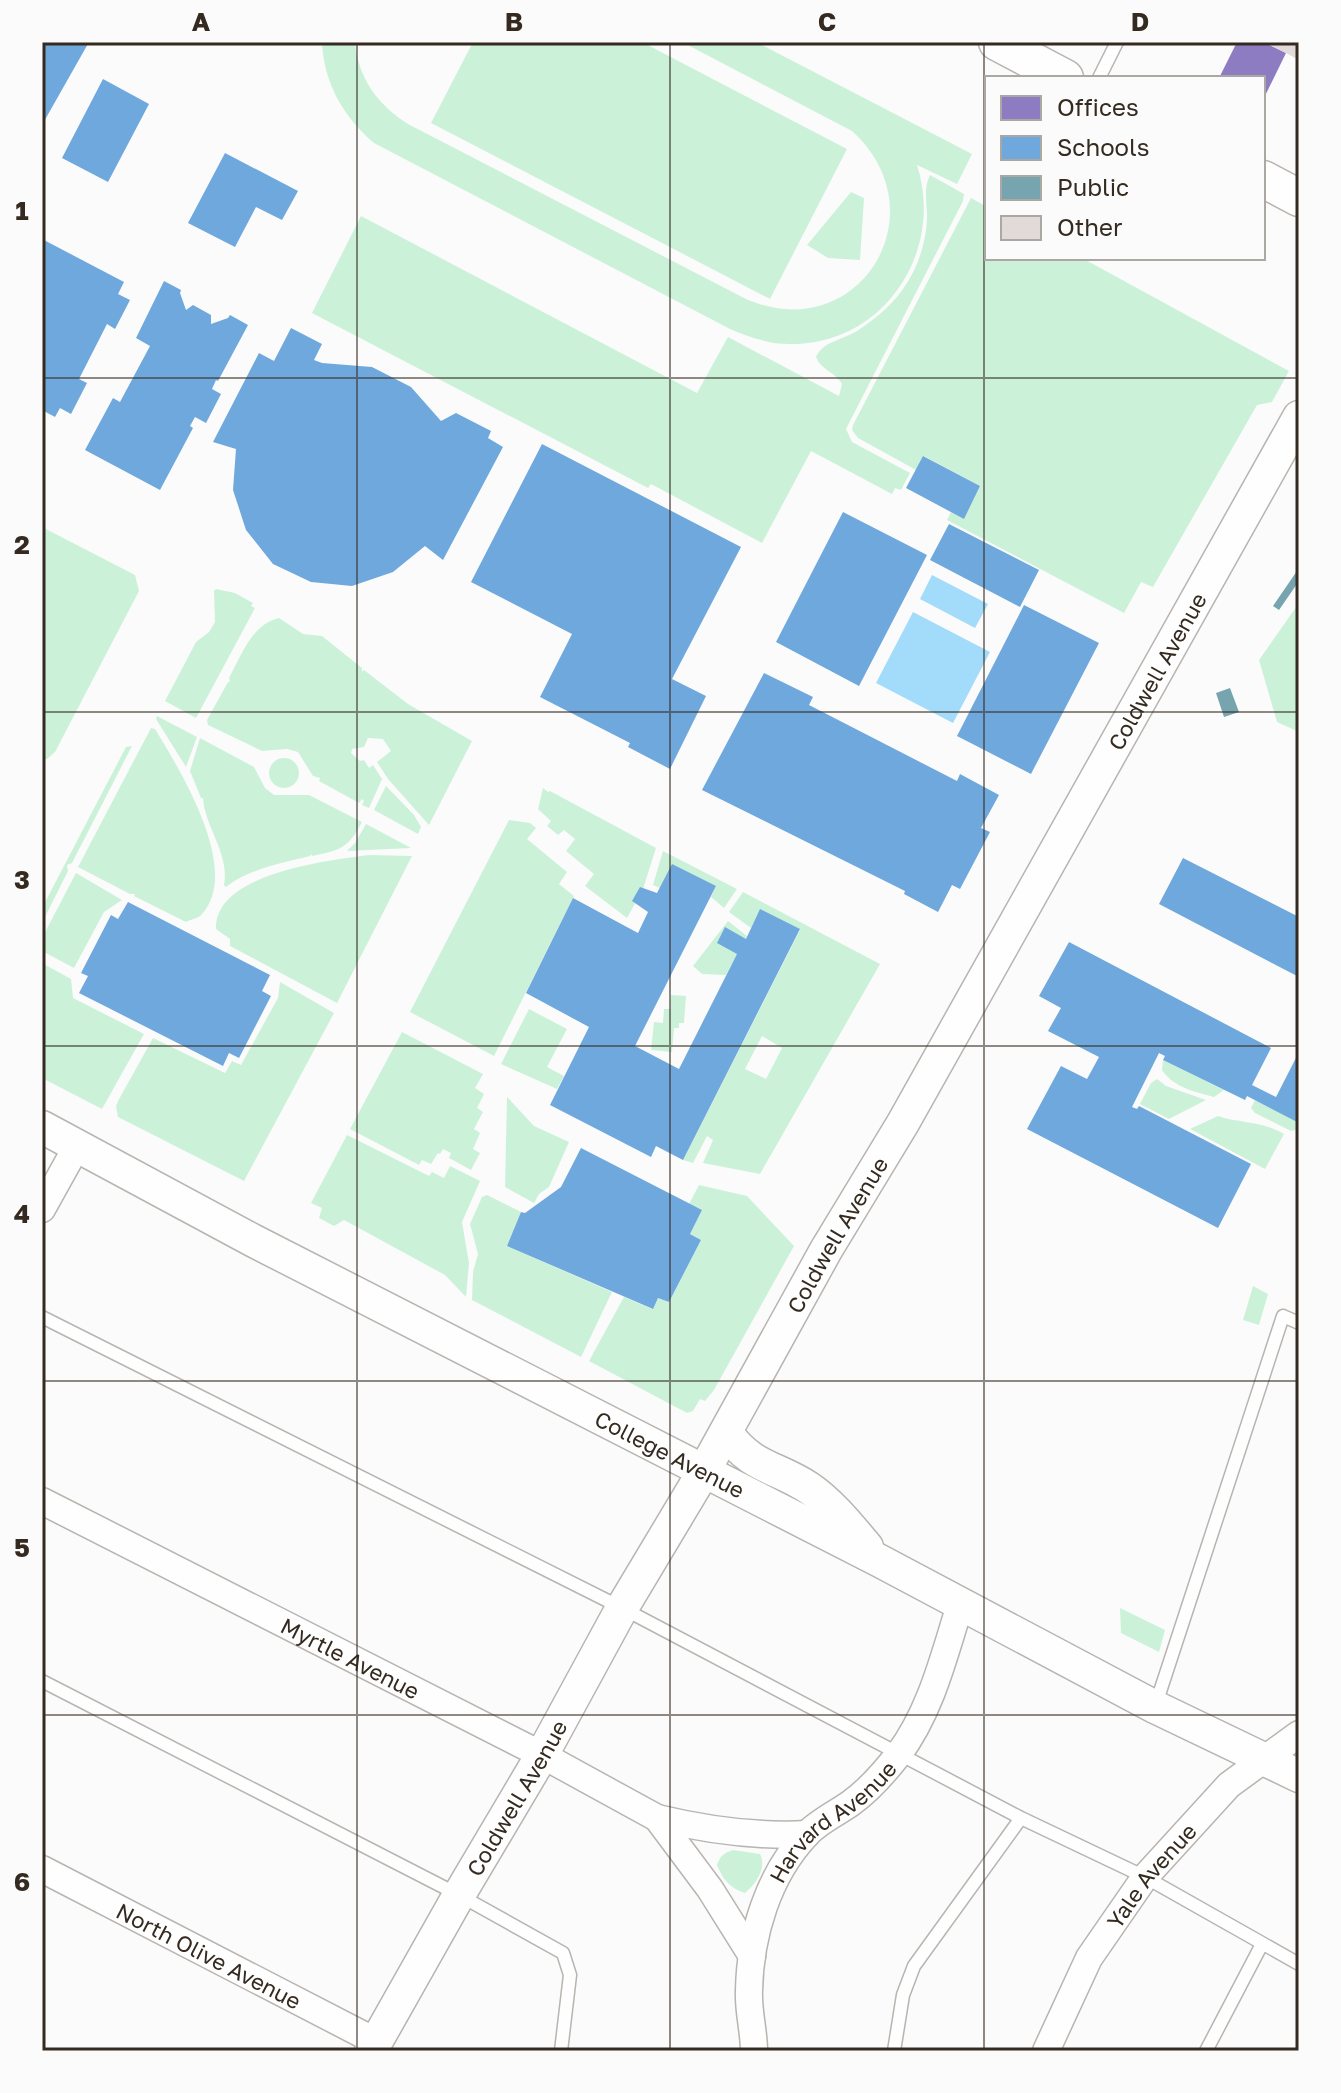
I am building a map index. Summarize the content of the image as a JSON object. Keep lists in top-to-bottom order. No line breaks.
{"streets":{"street":["Coldwell Avenue","College Avenue","Myrtle Avenue","Harvard Avenue","Yale Avenue","North Olive Avenue"]},"crossings":[["Coldwell Avenue","College Avenue"],["Coldwell Avenue","Myrtle Avenue"],["Coldwell Avenue","North Olive Avenue"],["College Avenue","Harvard Avenue"],["College Avenue","Yale Avenue"],["Myrtle Avenue","Harvard Avenue"]],"legend":["Offices","Schools","Public","Other"],"grid":{"columns":["A","B","C","D"],"rows":["1","2","3","4","5","6"]}}
